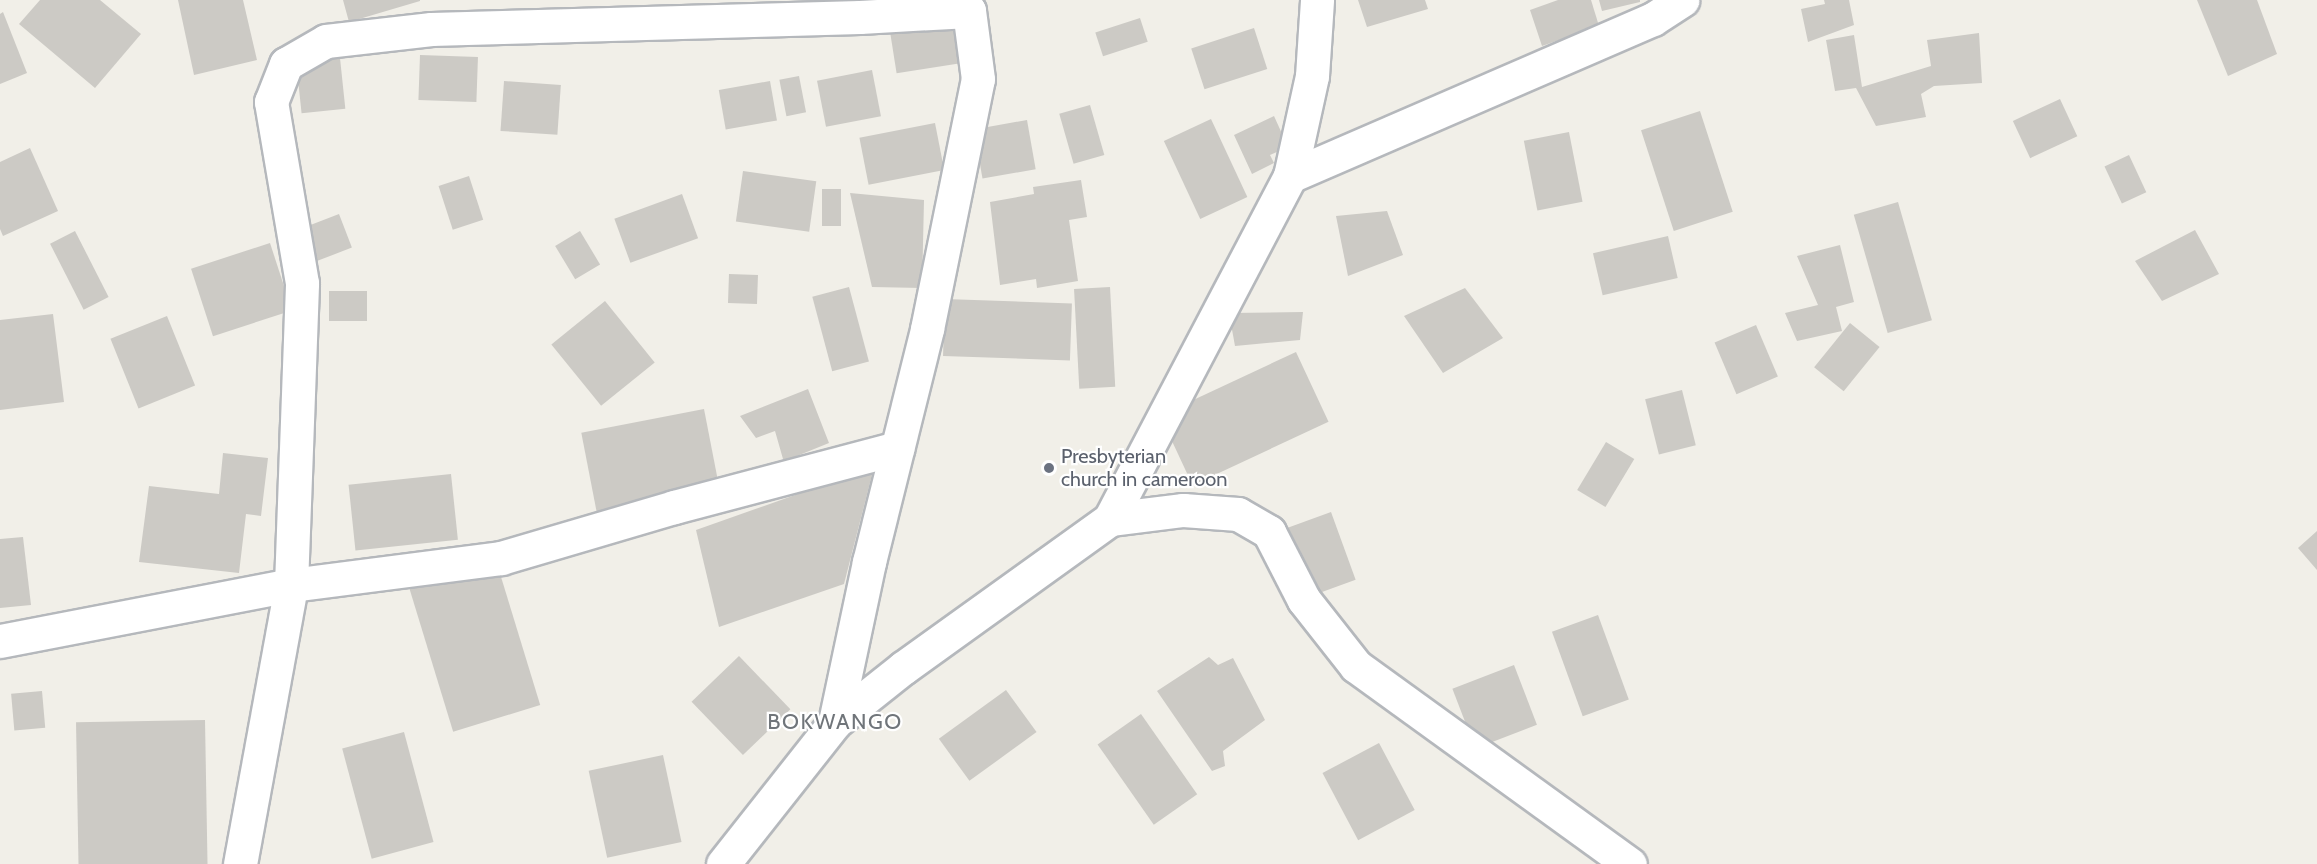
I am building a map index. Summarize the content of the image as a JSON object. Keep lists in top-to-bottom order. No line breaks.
{"districts":["BOKWANGO"],"places":["Presbyterian church in cameroon"]}
